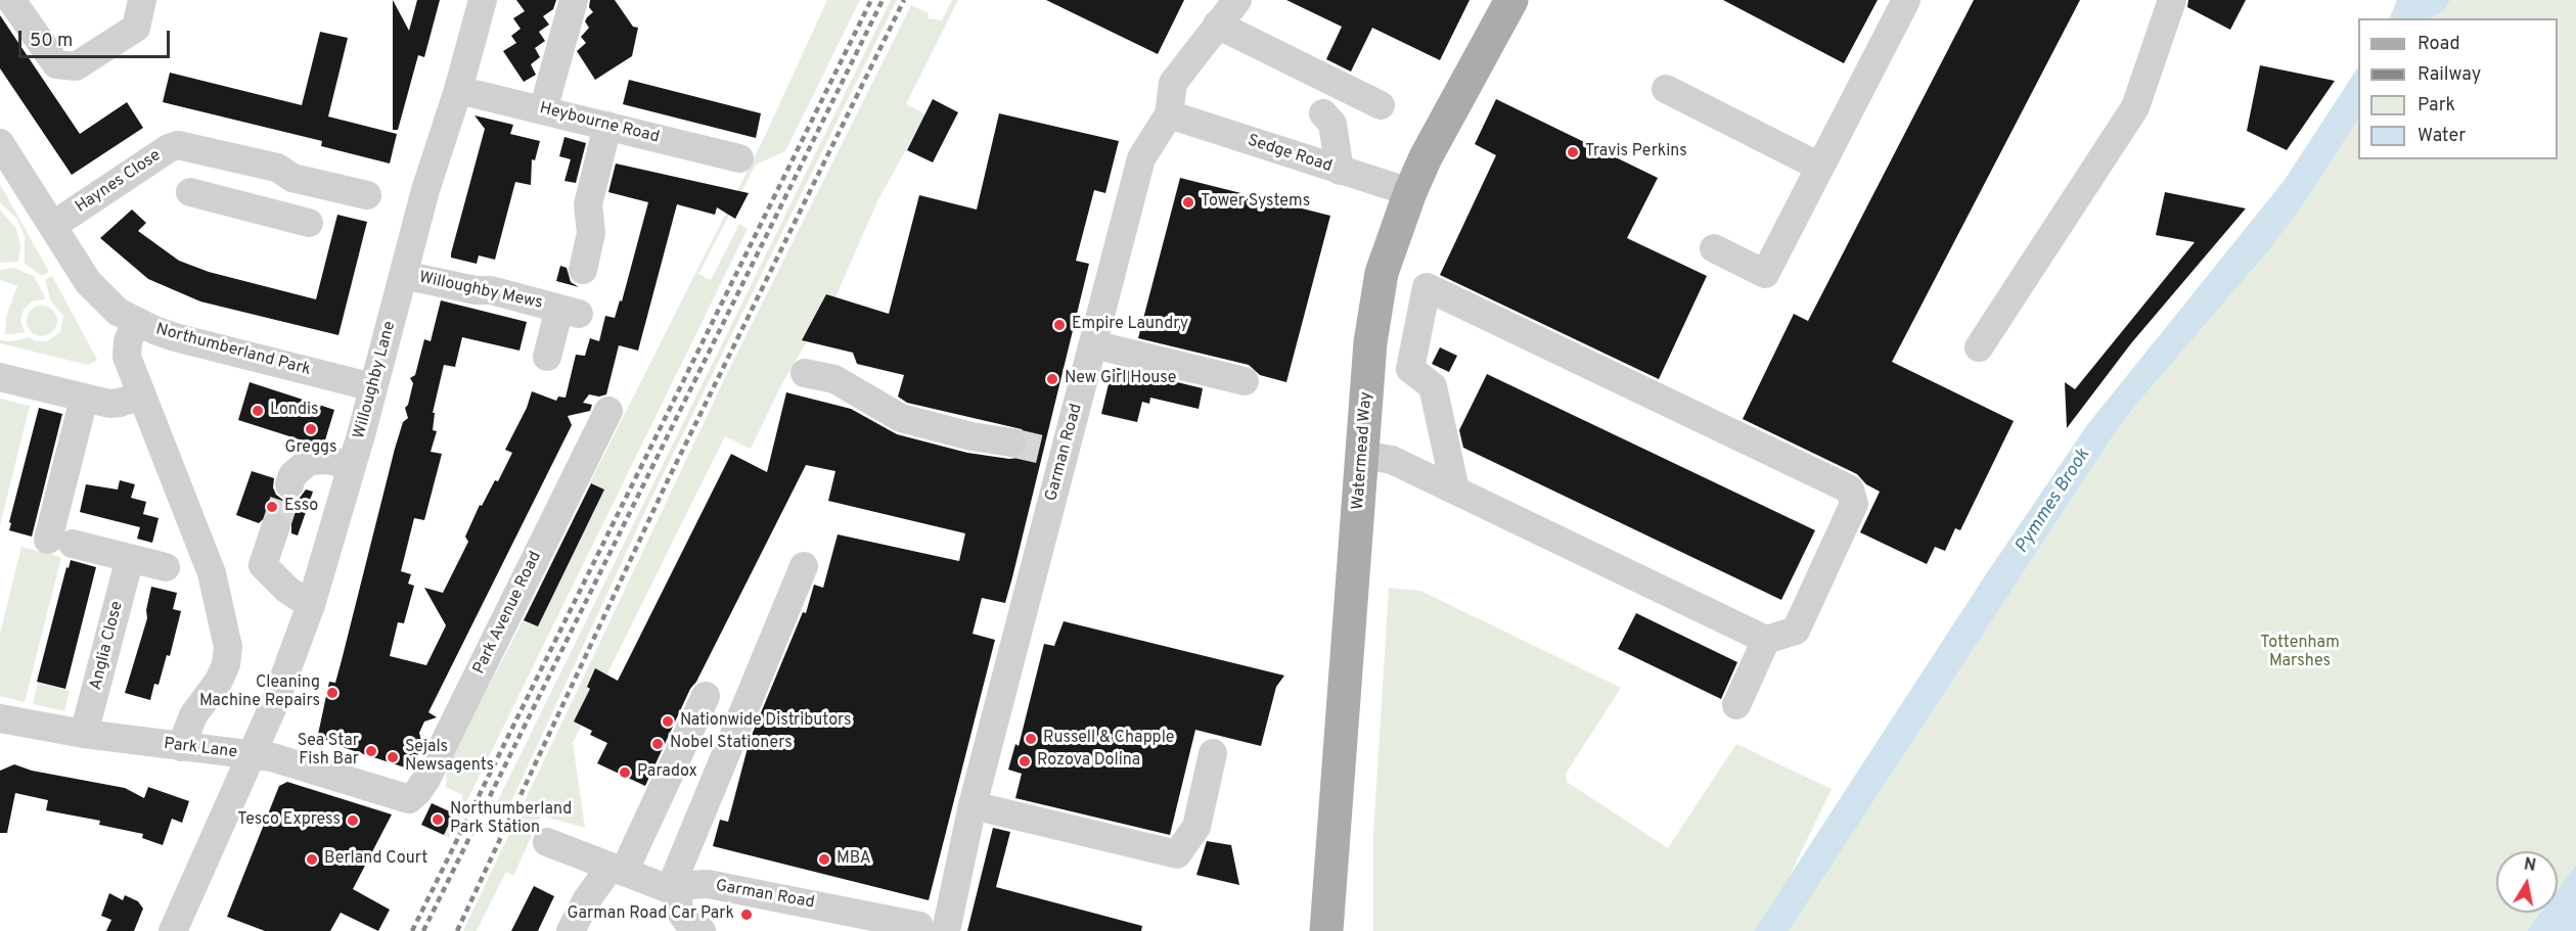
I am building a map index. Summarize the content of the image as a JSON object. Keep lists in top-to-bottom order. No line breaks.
{"streets":{"main road":["Watermead Way"],"street":["Heybourne Road","Sedge Road","Haynes Close","Willoughby Mews","Northumberland Park","Willoughby Lane","Garman Road","Park Avenue Road","Anglia Close","Park Lane"]},"crossings":[["Heybourne Road","Willoughby Lane"],["Sedge Road","Watermead Way"],["Sedge Road","Garman Road"],["Haynes Close","Northumberland Park"],["Willoughby Mews","Willoughby Lane"],["Northumberland Park","Willoughby Lane"],["Willoughby Lane","Park Lane"],["Park Avenue Road","Park Lane"],["Anglia Close","Park Lane"]],"water":["Pymmes Brook"],"parks":["Tottenham Marshes"],"places":["Travis Perkins","Tower Systems","Empire Laundry","New Girl House","Londis","Greggs","Esso","Cleaning Machine Repairs","Nationwide Distributors","Russell & Chapple","Nobel Stationers","Sea Star Fish Bar","Sejals Newsagents","Rozova Dolina","Paradox","Northumberland Park Station","Tesco Express","Berland Court","MBA","Garman Road Car Park"],"legend":["Road","Railway","Park","Water"],"scale_bar":"50 m","north":"top"}
